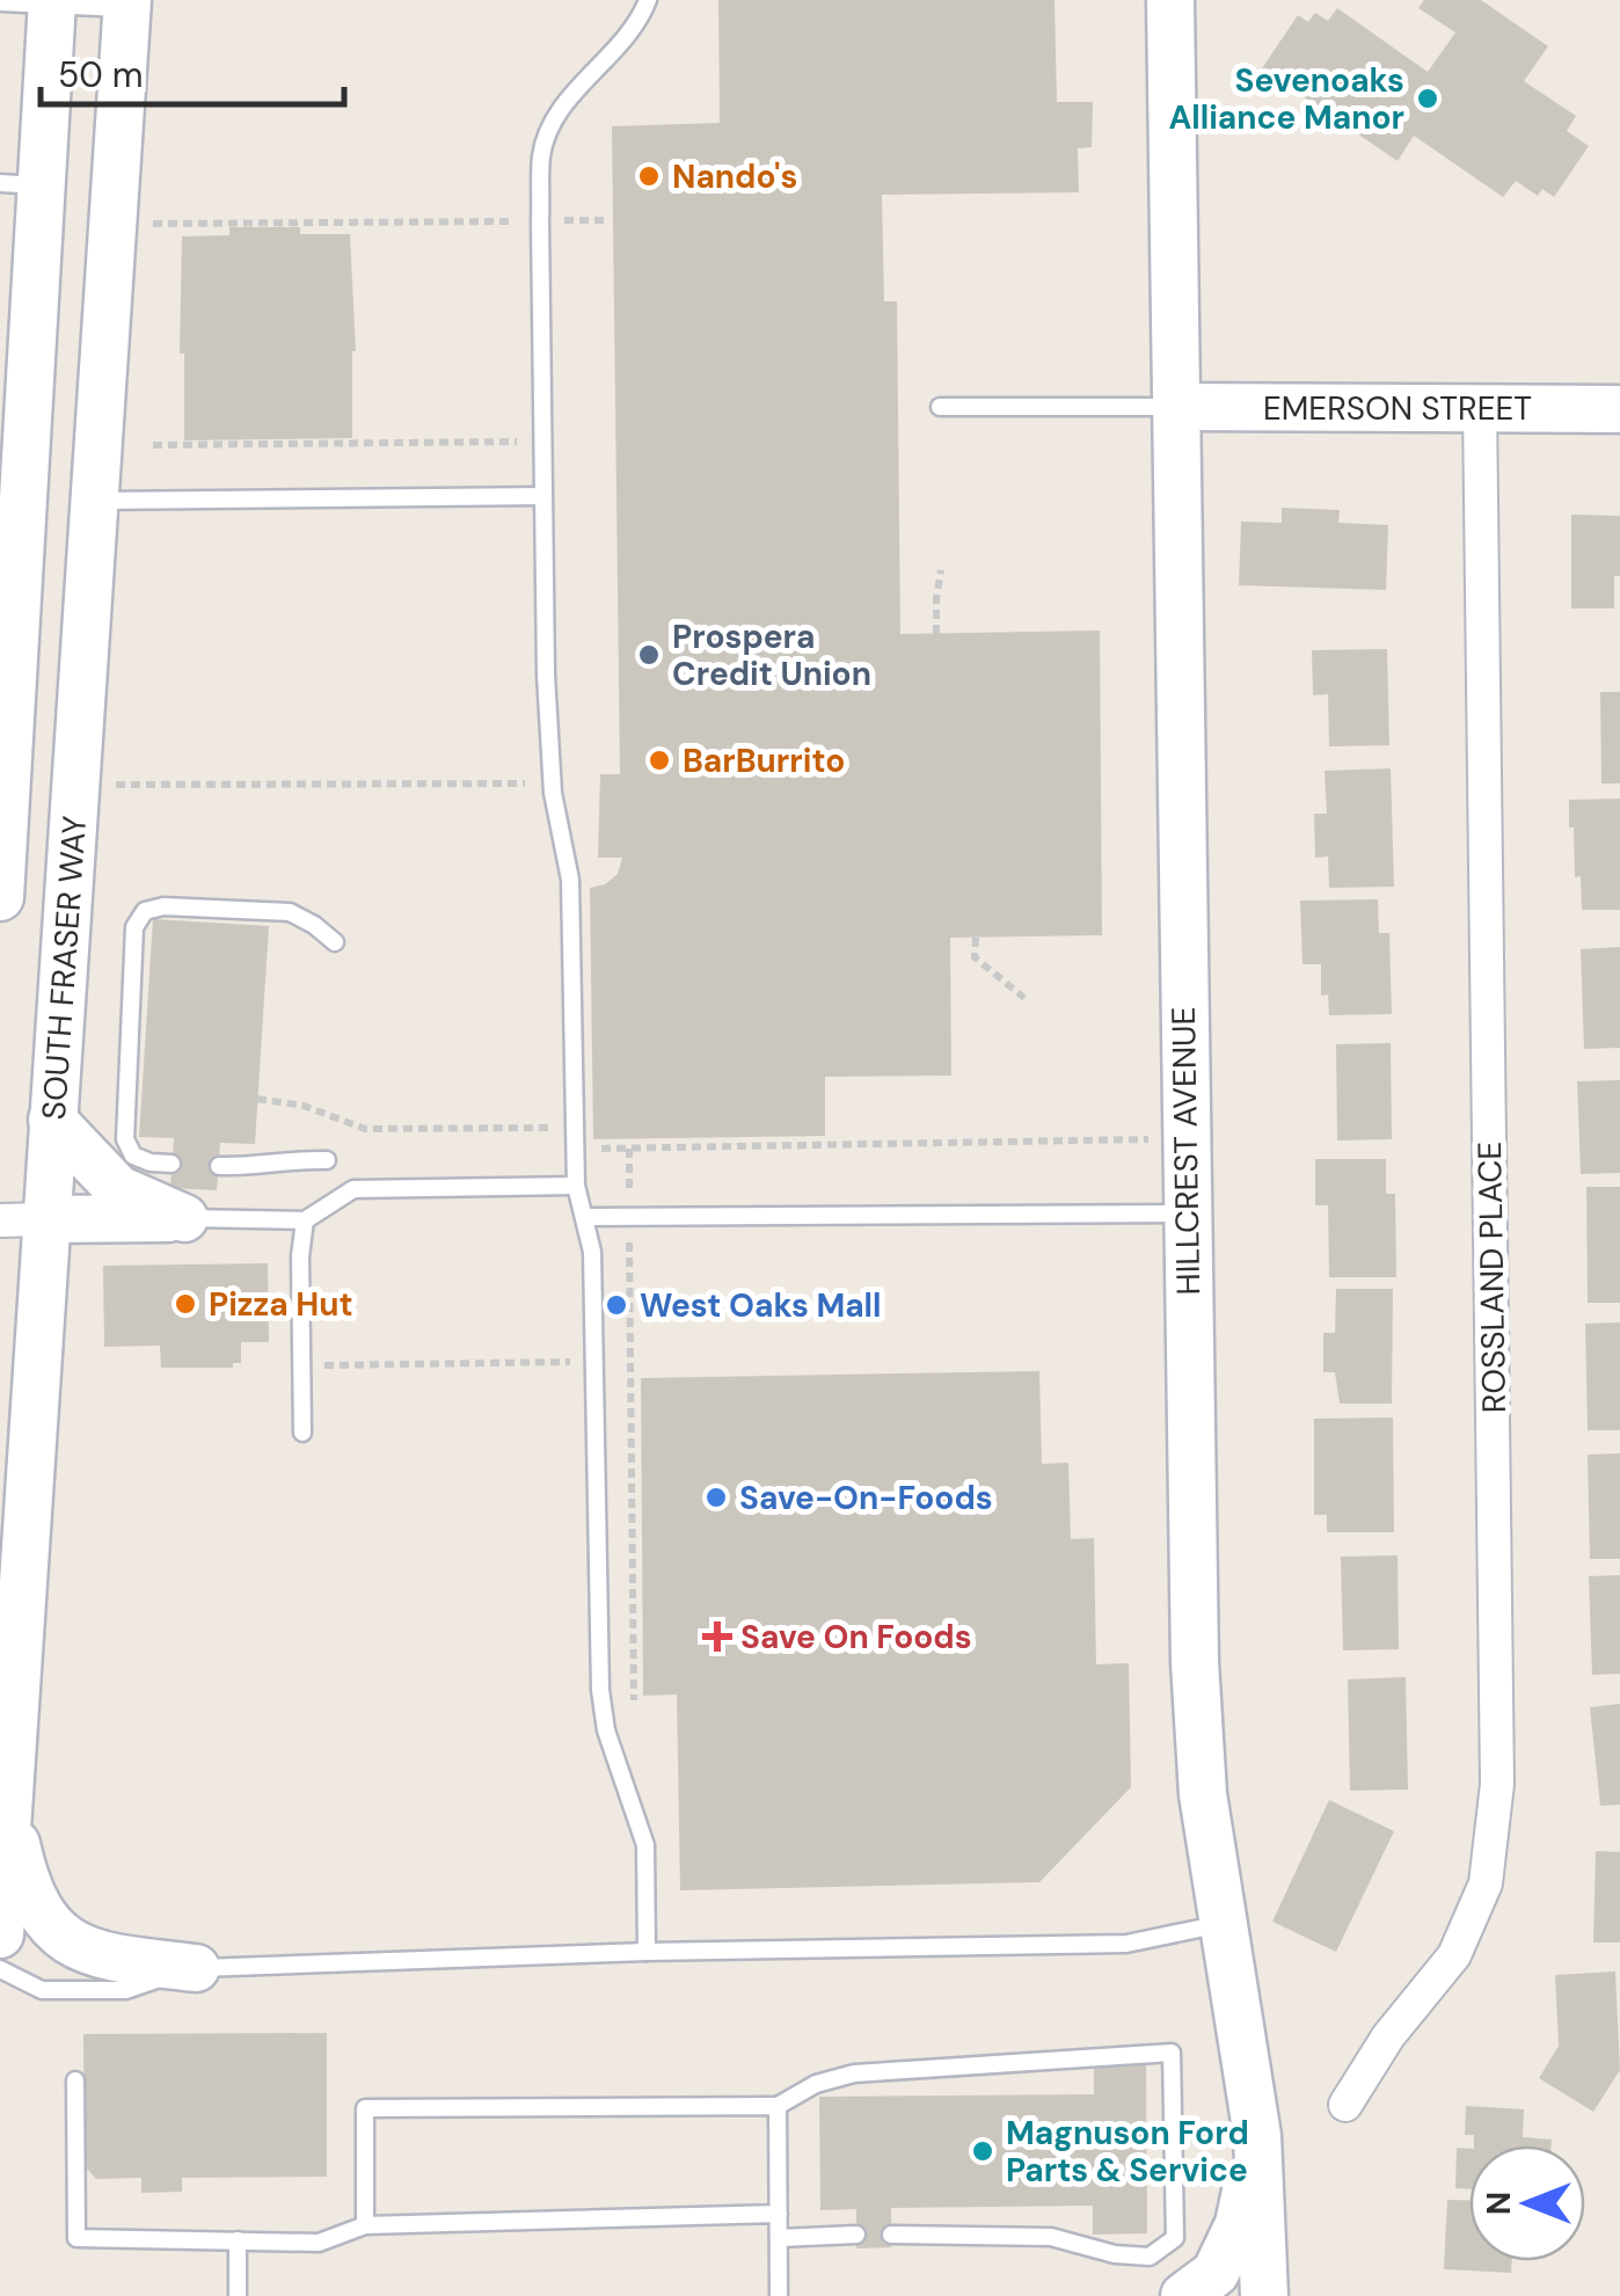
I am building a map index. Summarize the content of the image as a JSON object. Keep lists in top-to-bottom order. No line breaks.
{"streets":{"main road":["EMERSON STREET","SOUTH FRASER WAY","HILLCREST AVENUE"],"street":["ROSSLAND PLACE"]},"crossings":[["EMERSON STREET","HILLCREST AVENUE"],["EMERSON STREET","ROSSLAND PLACE"]],"places":{"other":["Sevenoaks Alliance Manor","Nando's","Prospera Credit Union","BarBurrito","Pizza Hut","West Oaks Mall","Save-On-Foods","Magnuson Ford Parts & Service"],"health":["Save On Foods"]},"scale_bar":"50 m","north":"left"}
